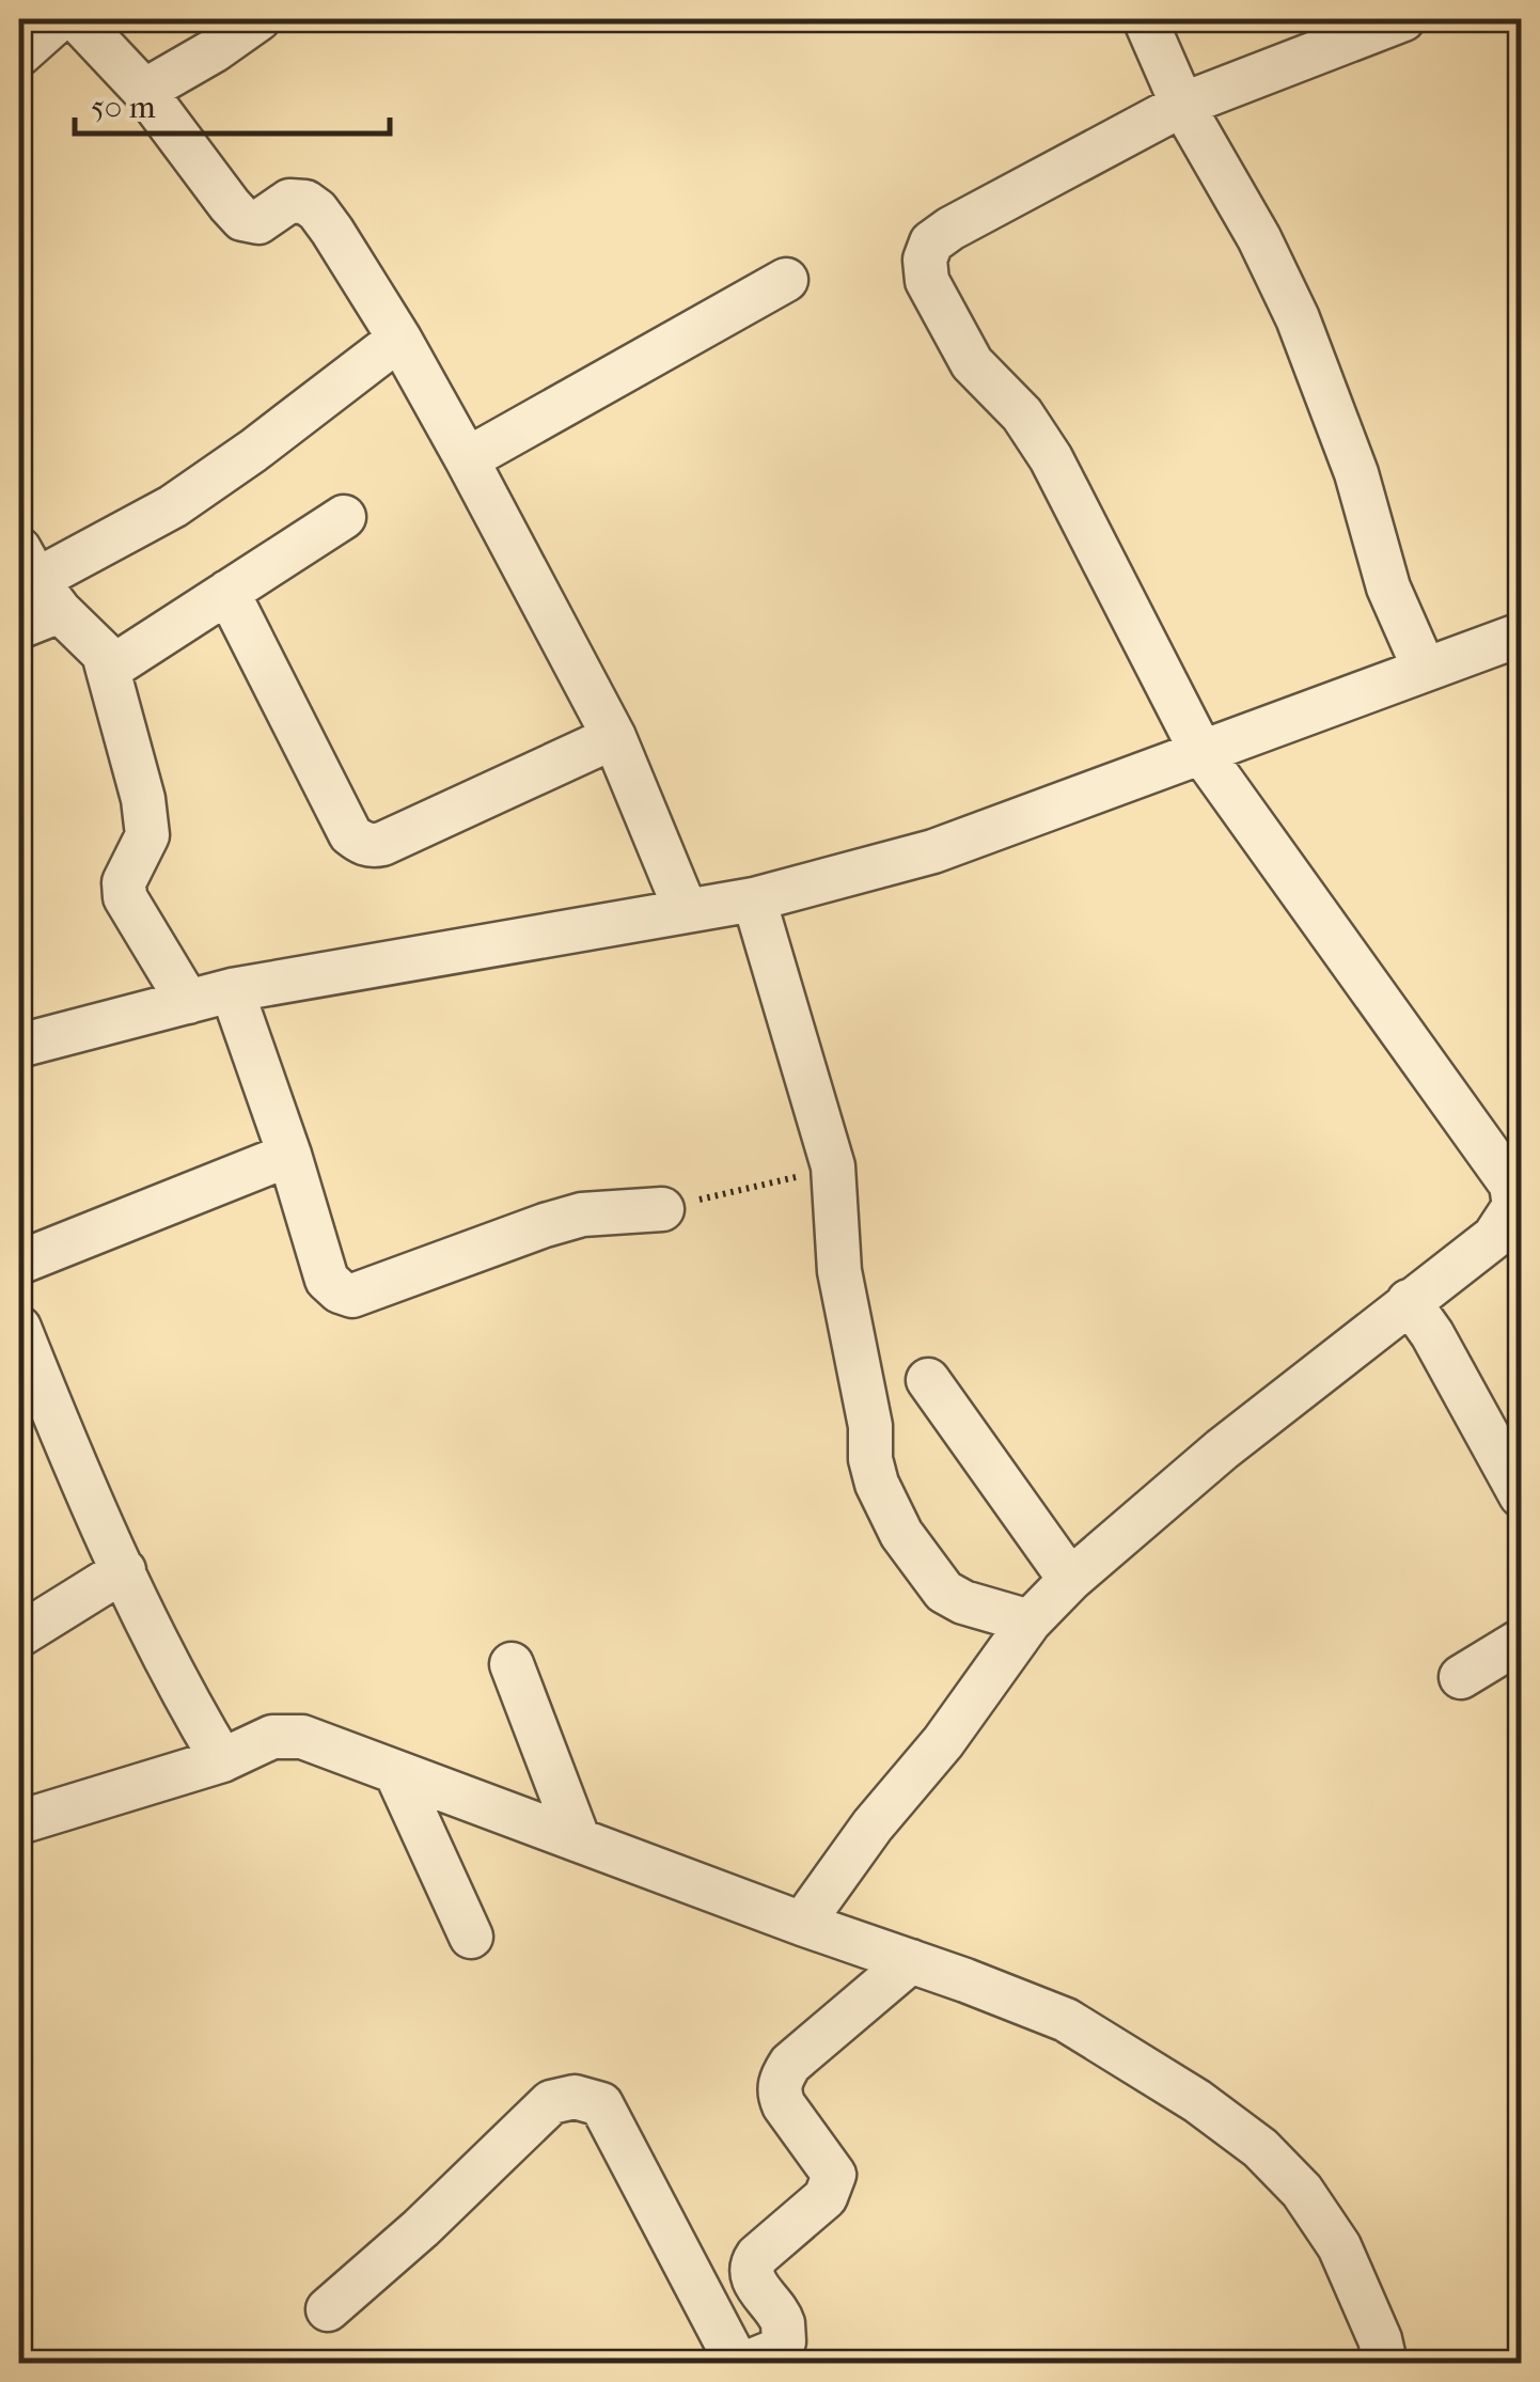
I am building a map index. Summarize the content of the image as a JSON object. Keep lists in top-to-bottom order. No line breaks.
{"scale_bar":"50 m"}
